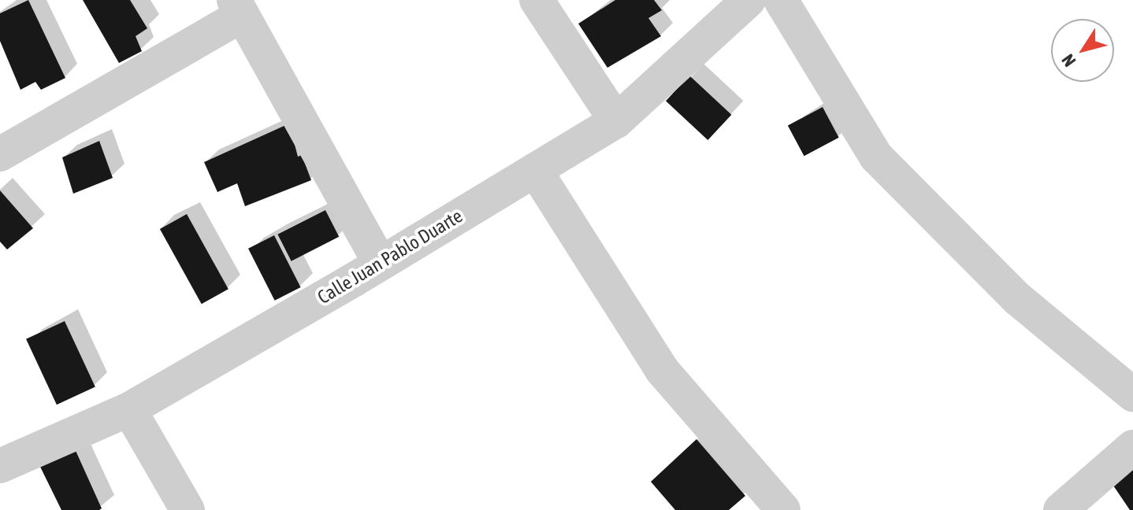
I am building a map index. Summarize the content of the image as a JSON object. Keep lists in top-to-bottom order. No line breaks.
{"streets":{"street":["Calle Juan Pablo Duarte"]},"north":"bottom left"}
